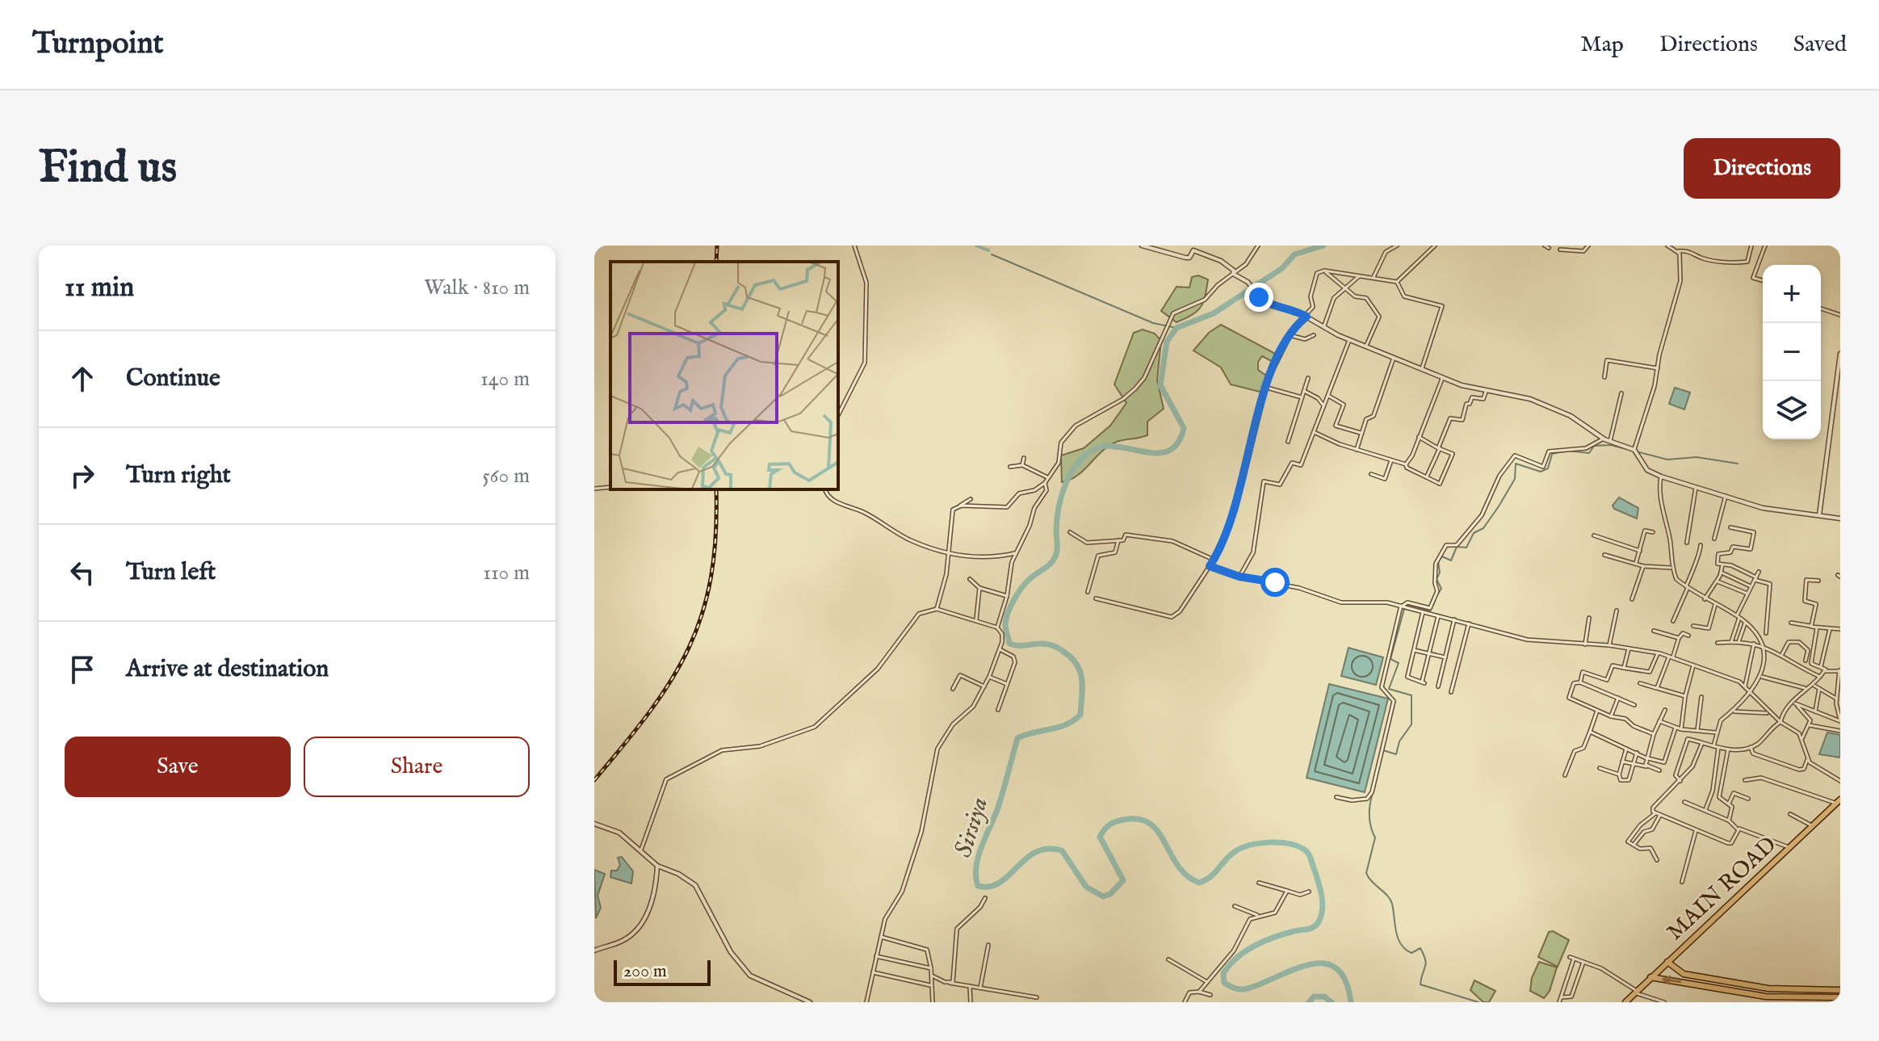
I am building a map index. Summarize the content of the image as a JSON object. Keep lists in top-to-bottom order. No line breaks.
{"streets":{"main road":["MAIN ROAD"]},"water":["Sirsiya"],"scale_bar":"200 m","page":{"header":"Turnpoint","nav":["Map","Directions","Saved"],"buttons":["Directions",["Save","Share"]],"title":"Find us","heading":["11 min","Walk · 810 m"],"map_buttons":["+","−"],"list":[["Continue","140 m"],["Turn right","560 m"],["Turn left","110 m"],"Arrive at destination"],"scale":"200 m"}}
